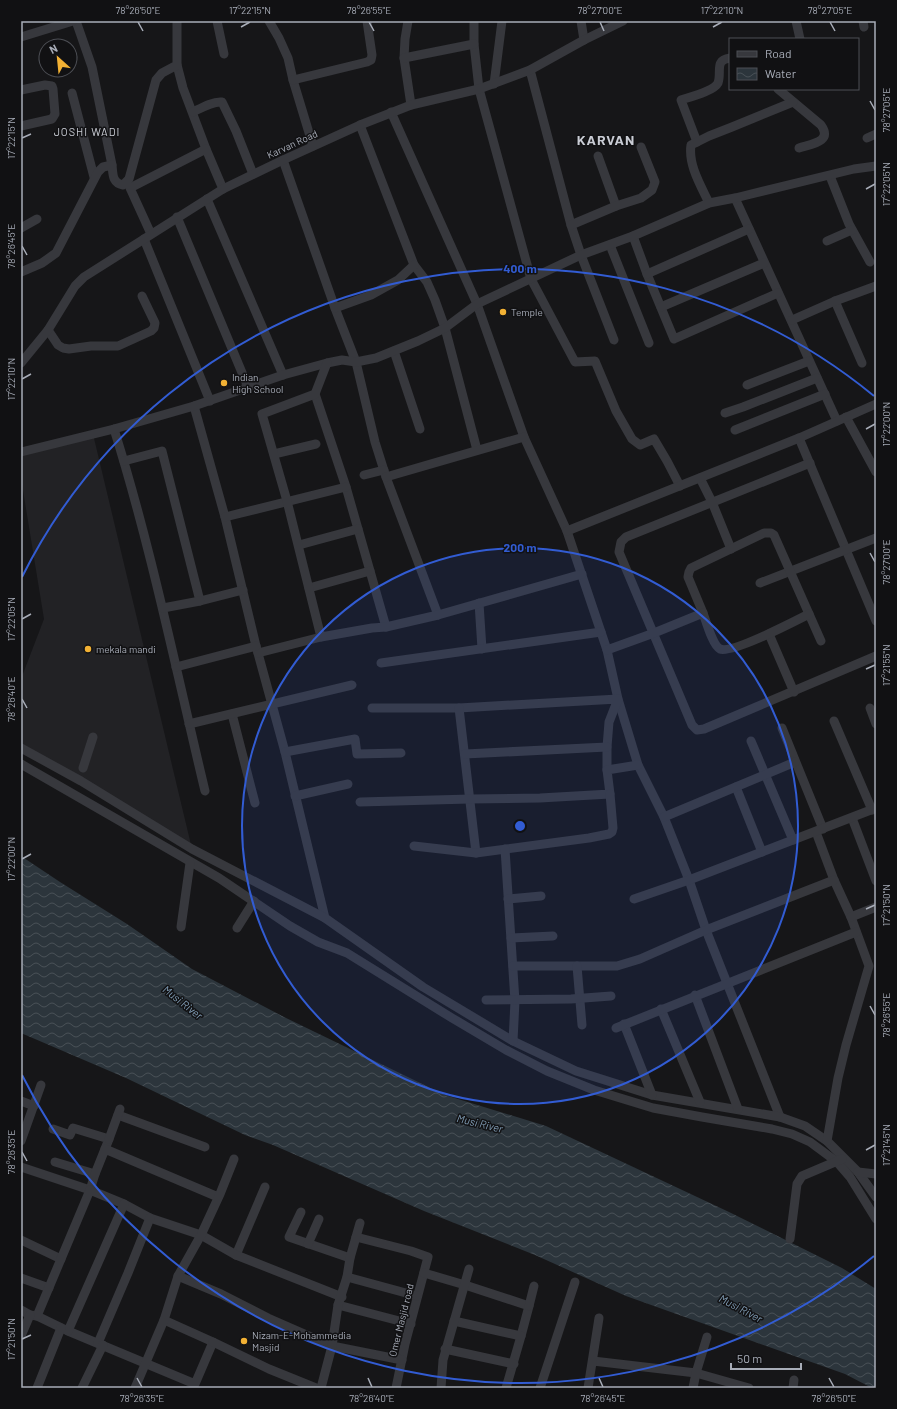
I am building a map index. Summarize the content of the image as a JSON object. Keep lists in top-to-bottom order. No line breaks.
{"streets":{"street":["Karvan Road","Omer Masjid road"]},"districts":["JOSHI WADI","KARVAN"],"water":["Musi River"],"places":["Temple","Indian High School","mekala mandi","Nizam-E-Mohammedia Masjid"],"legend":["Road","Water"],"scale_bar":"50 m","north":"top left","coordinates":["78°26'50\"E","17°22'15\"N","78°26'55\"E","78°27'00\"E","17°22'10\"N","78°27'05\"E","17°22'05\"N","78°26'45\"E","17°22'00\"N","17°21'55\"N","78°26'40\"E","17°21'50\"N","17°21'45\"N","78°26'35\"E"],"rings":["400 m","200 m"]}
